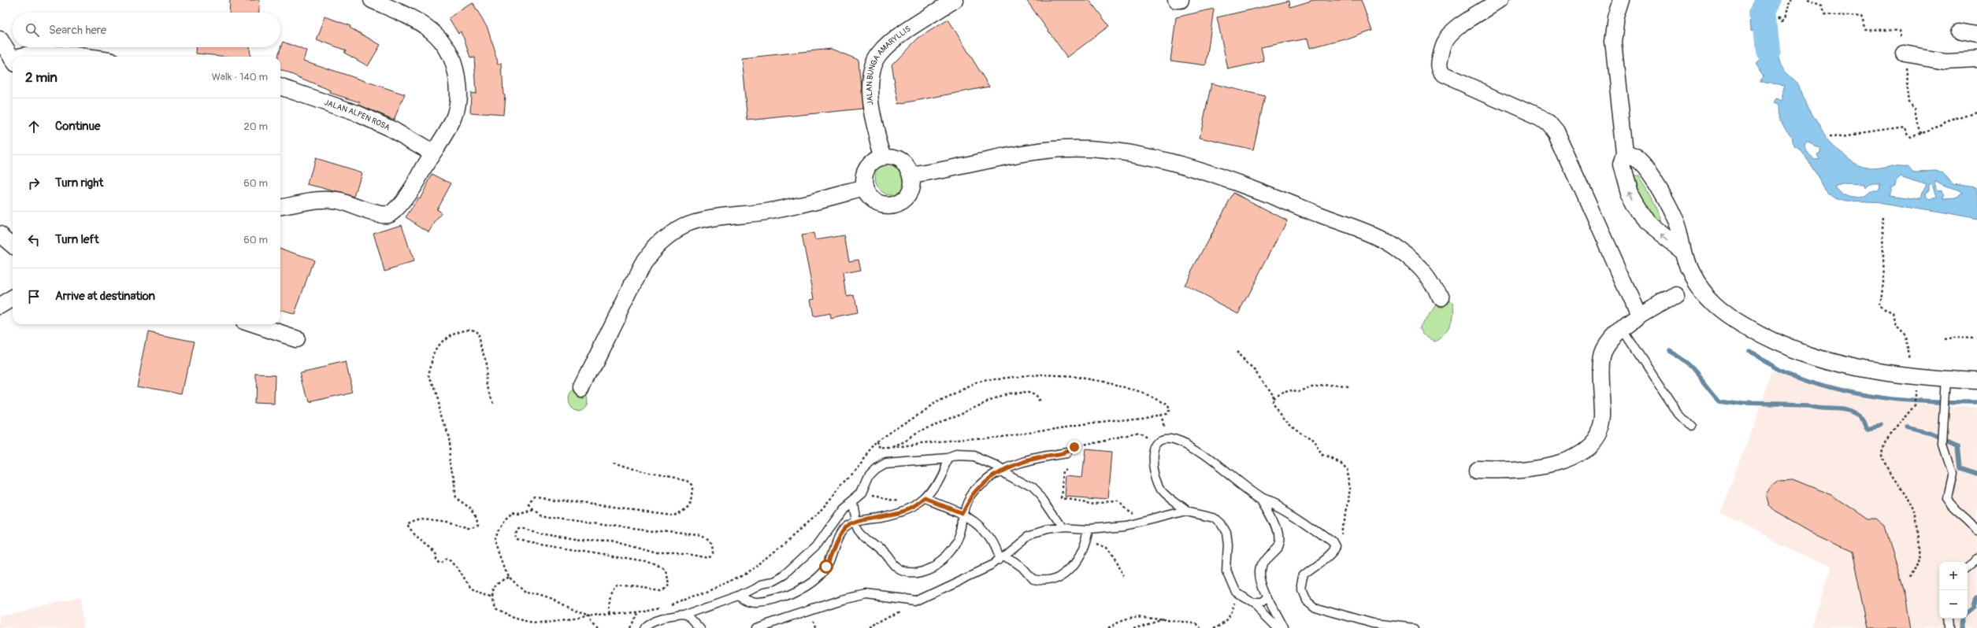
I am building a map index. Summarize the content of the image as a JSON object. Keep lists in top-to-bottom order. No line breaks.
{"streets":{"street":["JALAN BUNGA AMARYLLIS","JALAN ALPEN ROSA"]},"page":{"search":"Search here","heading":["2 min","Walk · 140 m"],"list":[["Continue","20 m"],["Turn right","60 m"],["Turn left","60 m"],"Arrive at destination"],"map_buttons":["+","−"]}}
